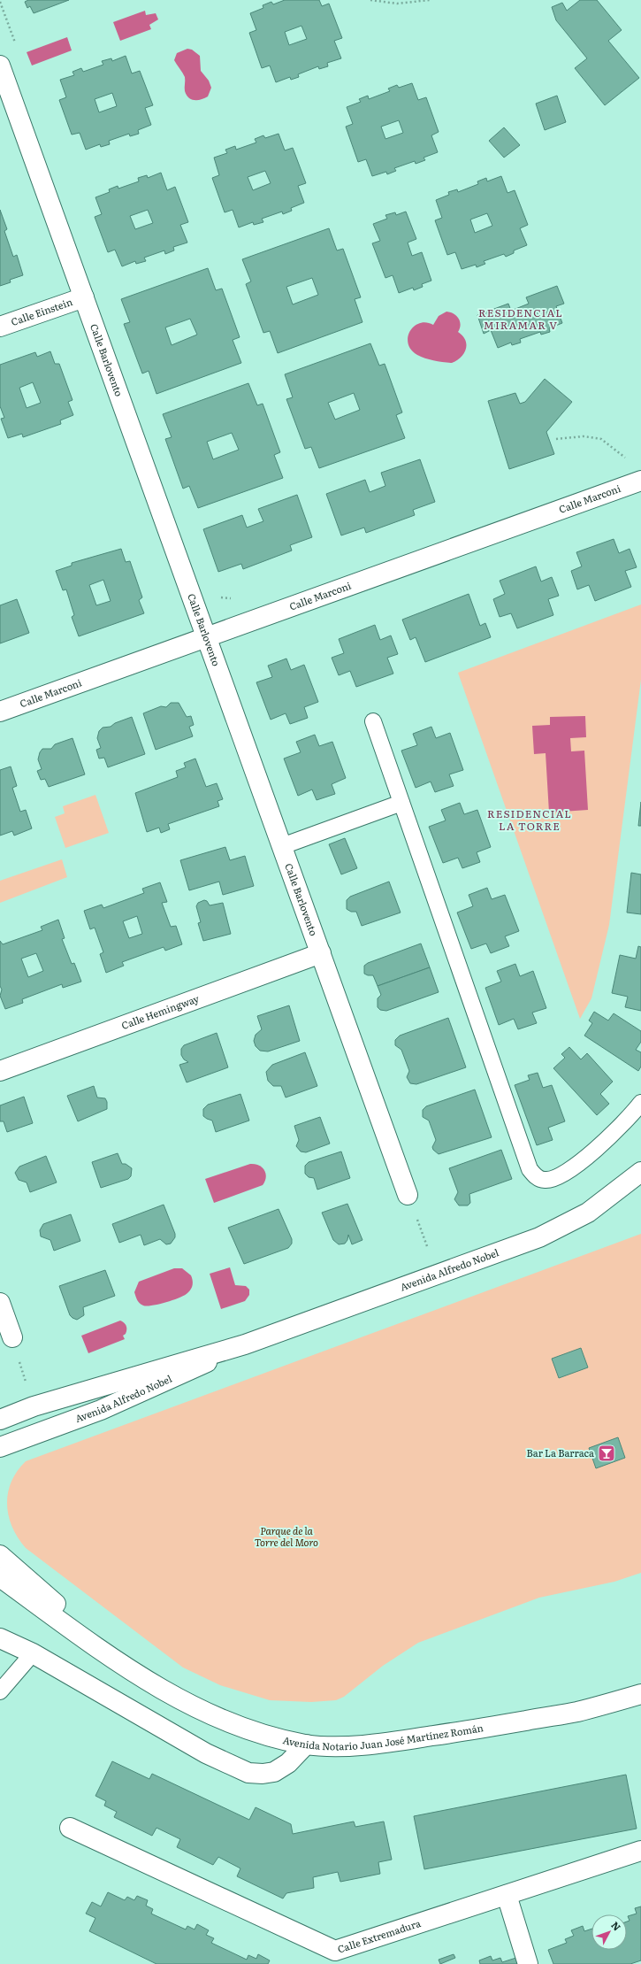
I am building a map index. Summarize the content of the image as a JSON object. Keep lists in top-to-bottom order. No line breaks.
{"streets":{"street":["Calle Einstein","Calle Barlovento","Calle Marconi","Calle Hemingway","Avenida Alfredo Nobel","Avenida Notario Juan José Martínez Román","Calle Extremadura"]},"crossings":[["Calle Einstein","Calle Barlovento"],["Calle Barlovento","Calle Marconi"],["Calle Barlovento","Calle Hemingway"]],"districts":["RESIDENCIAL MIRAMAR V","RESIDENCIAL LA TORRE"],"parks":["Parque de la Torre del Moro"],"places":{"bar":["Bar La Barraca"]},"north":"top right"}
